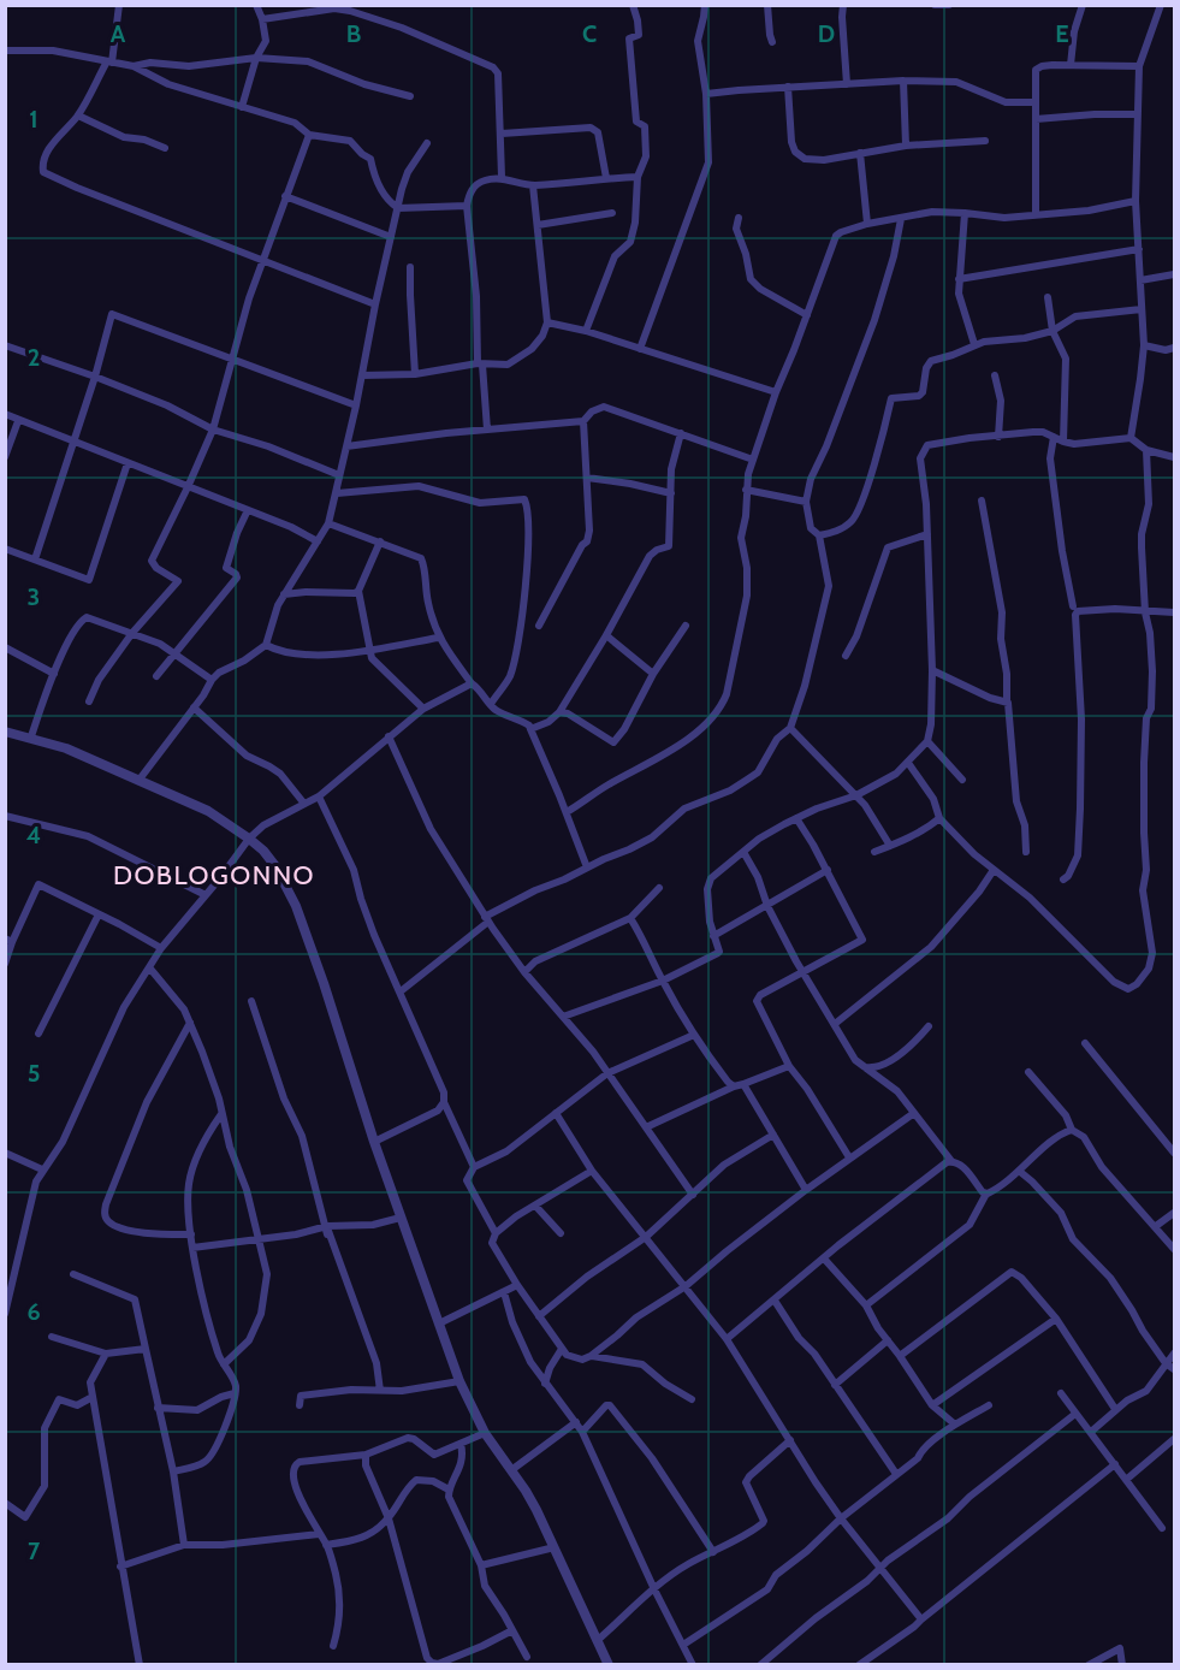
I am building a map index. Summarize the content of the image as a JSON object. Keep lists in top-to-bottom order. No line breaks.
{"districts":["DOBLOGONNO"],"grid":{"columns":["A","B","C","D","E"],"rows":["1","2","3","4","5","6","7"]}}
